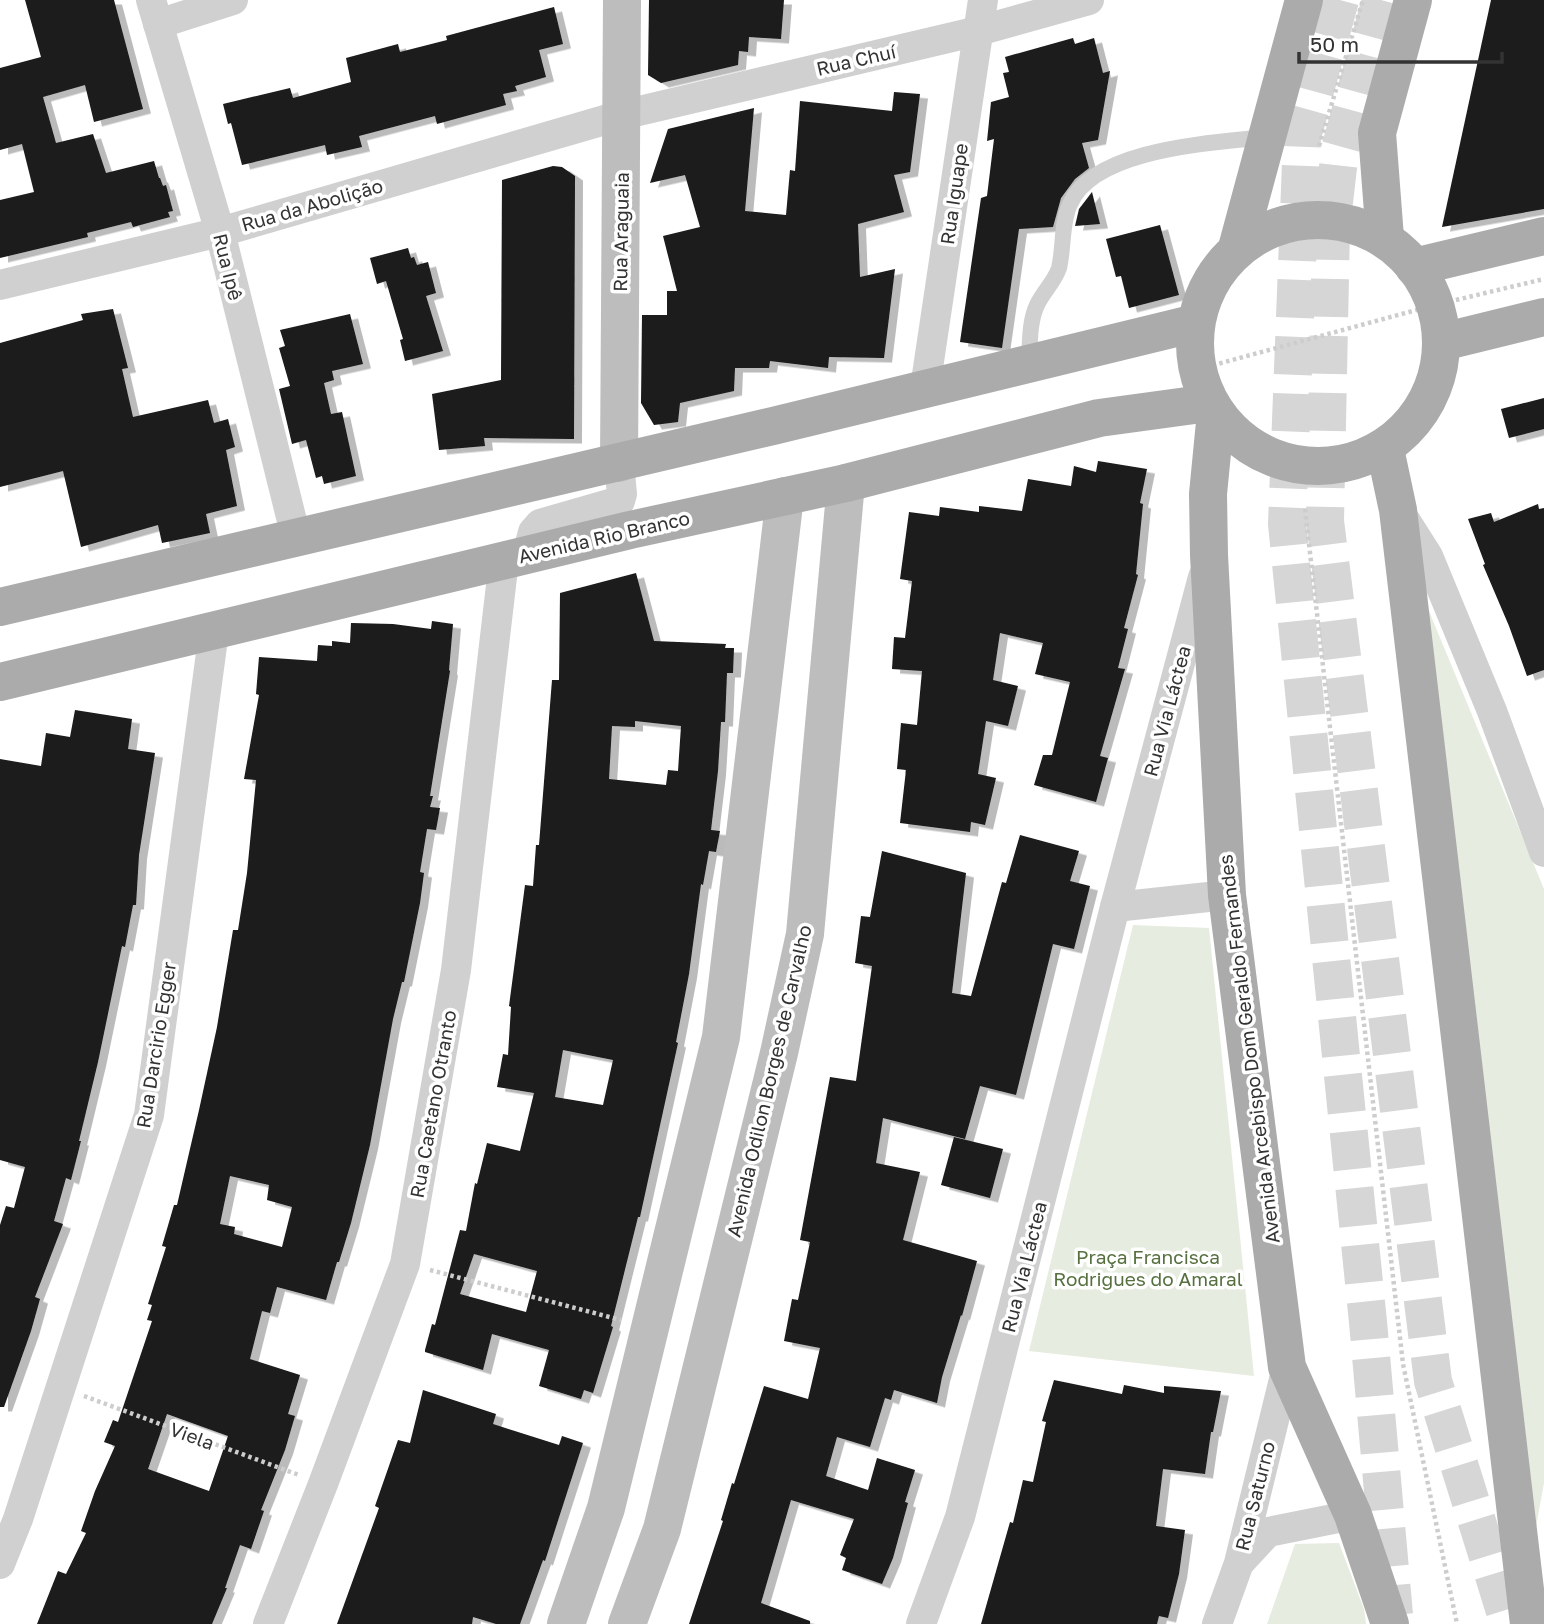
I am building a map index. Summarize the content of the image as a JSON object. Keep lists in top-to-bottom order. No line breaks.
{"streets":{"main road":["Avenida Rio Branco","Avenida Arcebispo Dom Geraldo Fernandes"],"street":["Rua Chuí","Rua Iguape","Rua da Abolição","Rua Araguaia","Rua Ipê","Rua Via Láctea","Rua Darcirio Egger","Avenida Odilon Borges de Carvalho","Rua Caetano Otranto","Rua Saturno"],"path":["Viela"]},"crossings":[["Rua Chuí","Rua Iguape"],["Rua Chuí","Rua da Abolição"],["Rua Chuí","Rua Araguaia"],["Rua da Abolição","Rua Araguaia"],["Rua da Abolição","Rua Ipê"],["Rua Araguaia","Rua Caetano Otranto"],["Avenida Rio Branco","Rua Darcirio Egger"],["Avenida Rio Branco","Avenida Arcebispo Dom Geraldo Fernandes"],["Avenida Rio Branco","Avenida Odilon Borges de Carvalho"],["Avenida Rio Branco","Rua Caetano Otranto"],["Rua Via Láctea","Avenida Arcebispo Dom Geraldo Fernandes"],["Rua Darcirio Egger","Viela"],["Avenida Arcebispo Dom Geraldo Fernandes","Rua Saturno"],["Rua Caetano Otranto","Viela"]],"parks":["Praça Francisca Rodrigues do Amaral"],"scale_bar":"50 m"}
